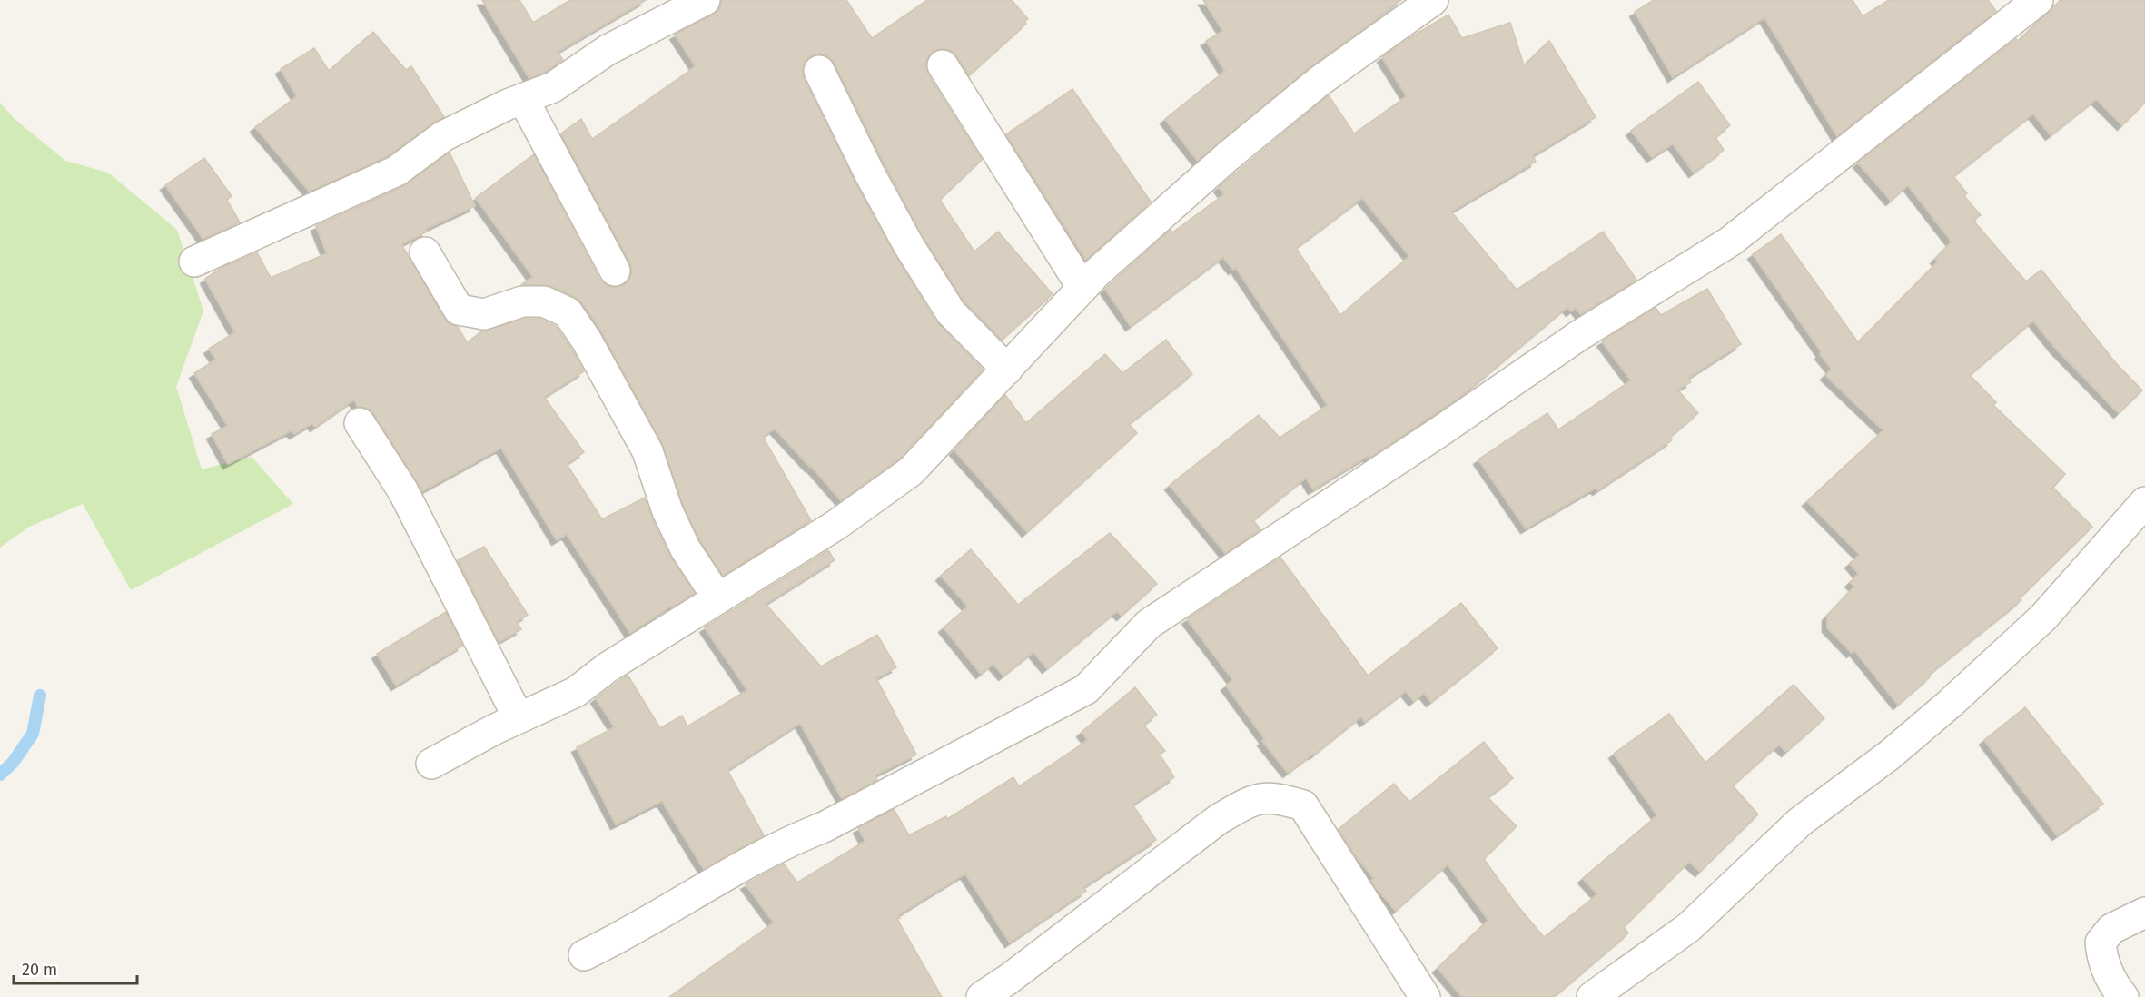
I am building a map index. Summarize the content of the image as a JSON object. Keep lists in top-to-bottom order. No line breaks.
{"scale_bar":"20 m"}
